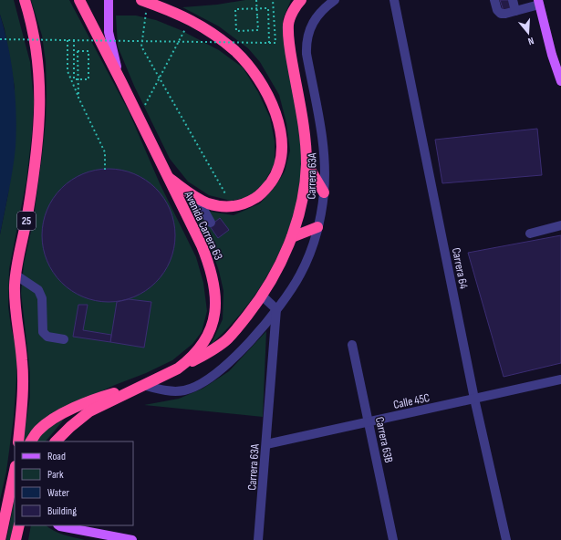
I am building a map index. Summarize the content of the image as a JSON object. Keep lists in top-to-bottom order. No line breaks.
{"streets":{"highway":["25","Avenida Carrera 63"],"street":["Carrera 63A","Carrera 64","Calle 45C","Carrera 63B"]},"crossings":[["Carrera 63A","Avenida Carrera 63"],["Carrera 63A","Calle 45C"],["Carrera 64","Calle 45C"],["Calle 45C","Carrera 63B"]],"legend":["Road","Park","Water","Building"],"north":"bottom"}
